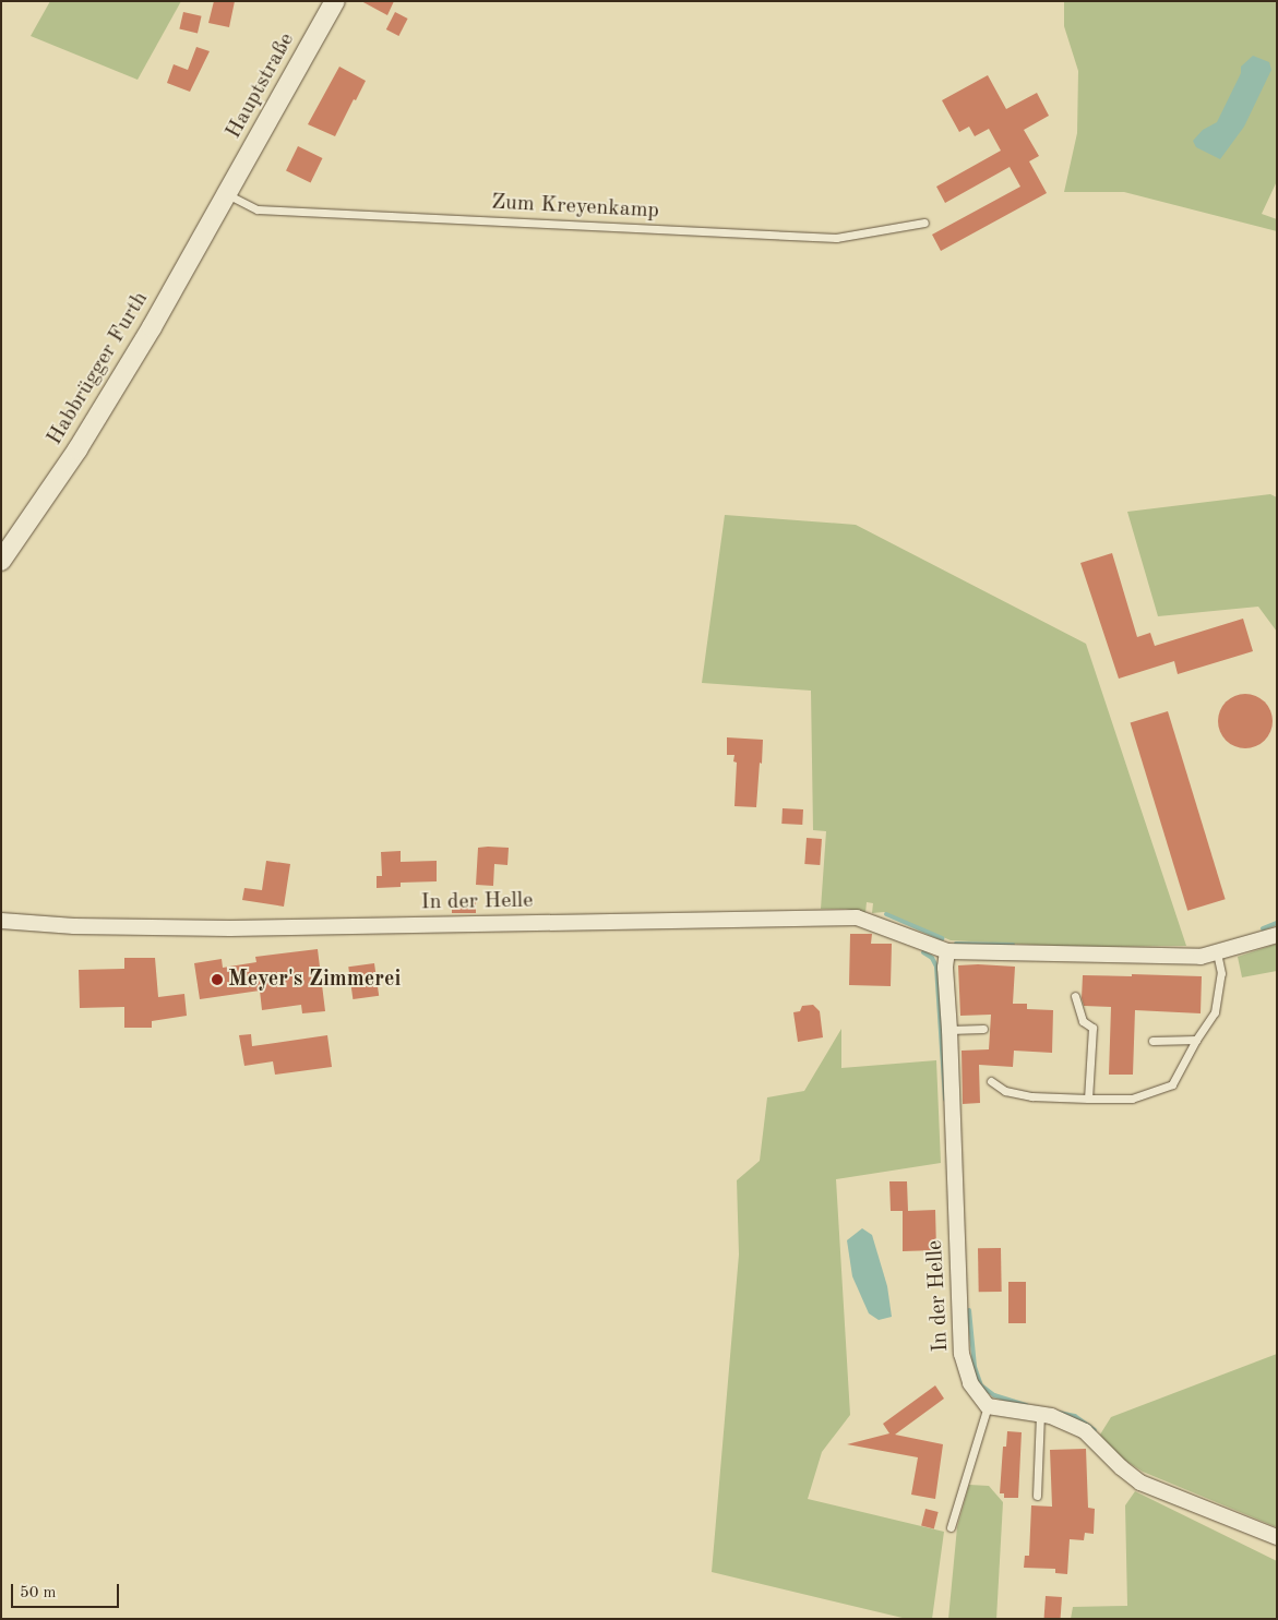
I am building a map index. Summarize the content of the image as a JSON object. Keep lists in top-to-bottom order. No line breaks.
{"streets":{"street":["Hauptstraße","Habbrügger Furth","In der Helle"],"lane":["Zum Kreyenkamp"]},"crossings":[["Hauptstraße","Zum Kreyenkamp"],["Hauptstraße","Habbrügger Furth"],["Zum Kreyenkamp","Habbrügger Furth"]],"places":["Meyer's Zimmerei"],"scale_bar":"50 m"}
